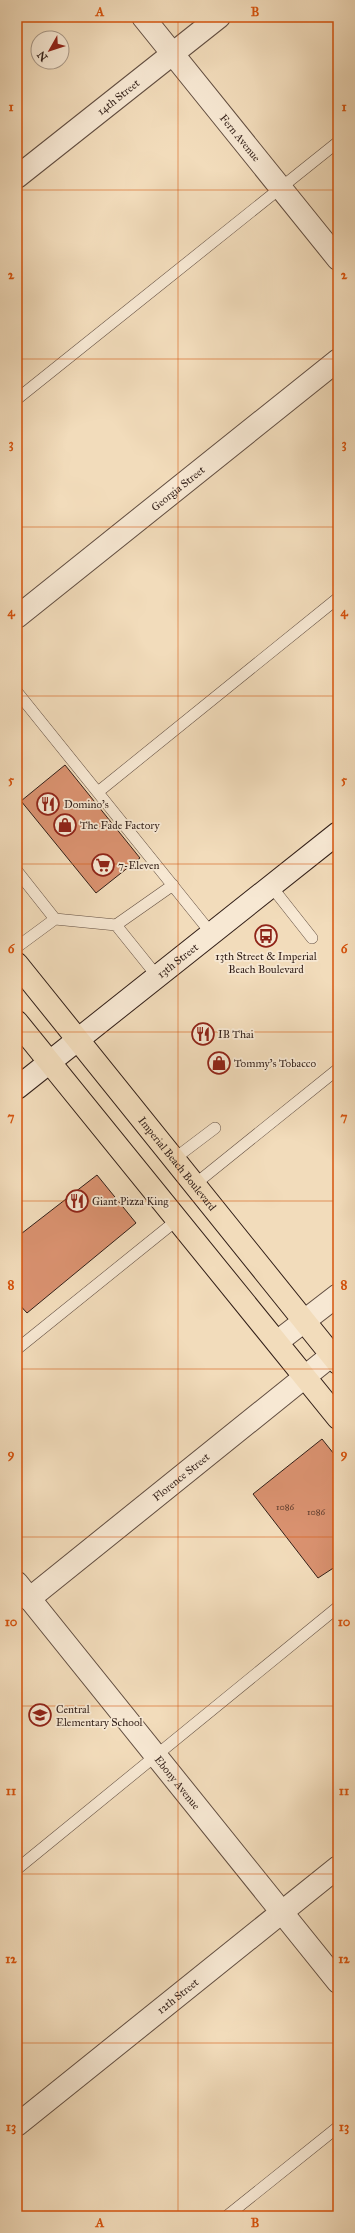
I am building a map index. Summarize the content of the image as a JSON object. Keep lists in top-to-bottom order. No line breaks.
{"streets":{"main road":["Imperial Beach Boulevard"],"street":["14th Street","Fern Avenue","Georgia Street","13th Street","Florence Street","Ebony Avenue","12th Street"]},"crossings":[["14th Street","Fern Avenue"],["13th Street","Imperial Beach Boulevard"],["Imperial Beach Boulevard","Florence Street"],["Florence Street","Ebony Avenue"],["Ebony Avenue","12th Street"]],"places":{"restaurant":["Domino's","IB Thai","Giant Pizza King"],"shop":["The Fade Factory","Tommy's Tobacco"],"supermarket":["7-Eleven"],"bus stop":["13th Street & Imperial Beach Boulevard"],"school or university":["Central Elementary School"]},"house_numbers":["1086","1086"],"north":"bottom left","grid":{"columns":["A","B"],"rows":["1","2","3","4","5","6","7","8","9","10","11","12","13"]}}
